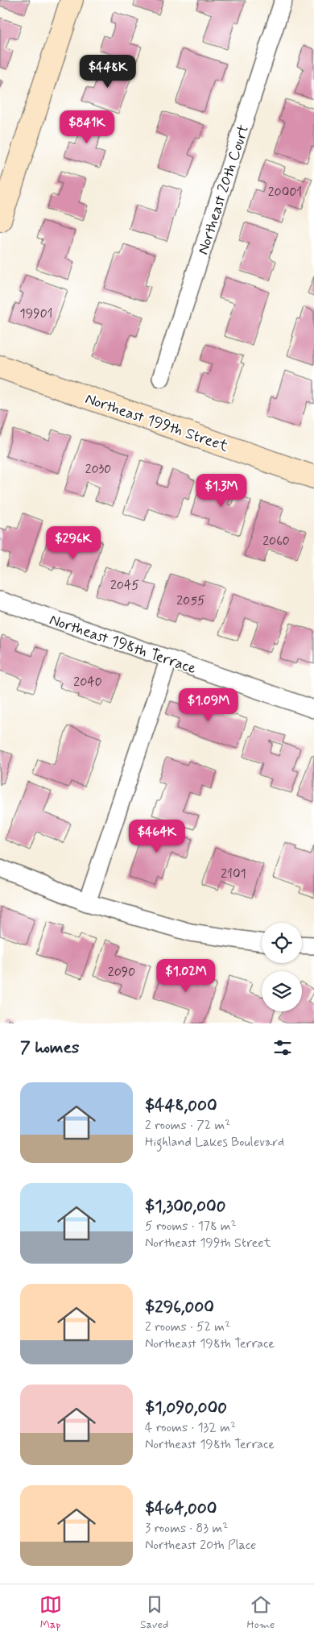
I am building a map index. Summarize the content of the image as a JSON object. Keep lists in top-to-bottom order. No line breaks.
{"streets":{"street":["Northeast 20th Court","Northeast 199th Street","Northeast 198th Terrace"]},"house_numbers":["20001","19901","2030","2060","2045","2055","2040","2101","2090"],"page":{"price":["$448K","$841K","$1.3M","$296K","$1.09M","$464K","$1.02M"],"heading":"7 homes","list":[{"name":"$448,000","note":"2 rooms · 72 m² · Highland Lakes Boulevard"},{"name":"$1,300,000","note":"5 rooms · 178 m² · Northeast 199th Street"},{"name":"$296,000","note":"2 rooms · 52 m² · Northeast 198th Terrace"},{"name":"$1,090,000","note":"4 rooms · 132 m² · Northeast 198th Terrace"},{"name":"$464,000","note":"3 rooms · 83 m² · Northeast 20th Place"}],"tabs":["Map","Saved","Home"]}}
